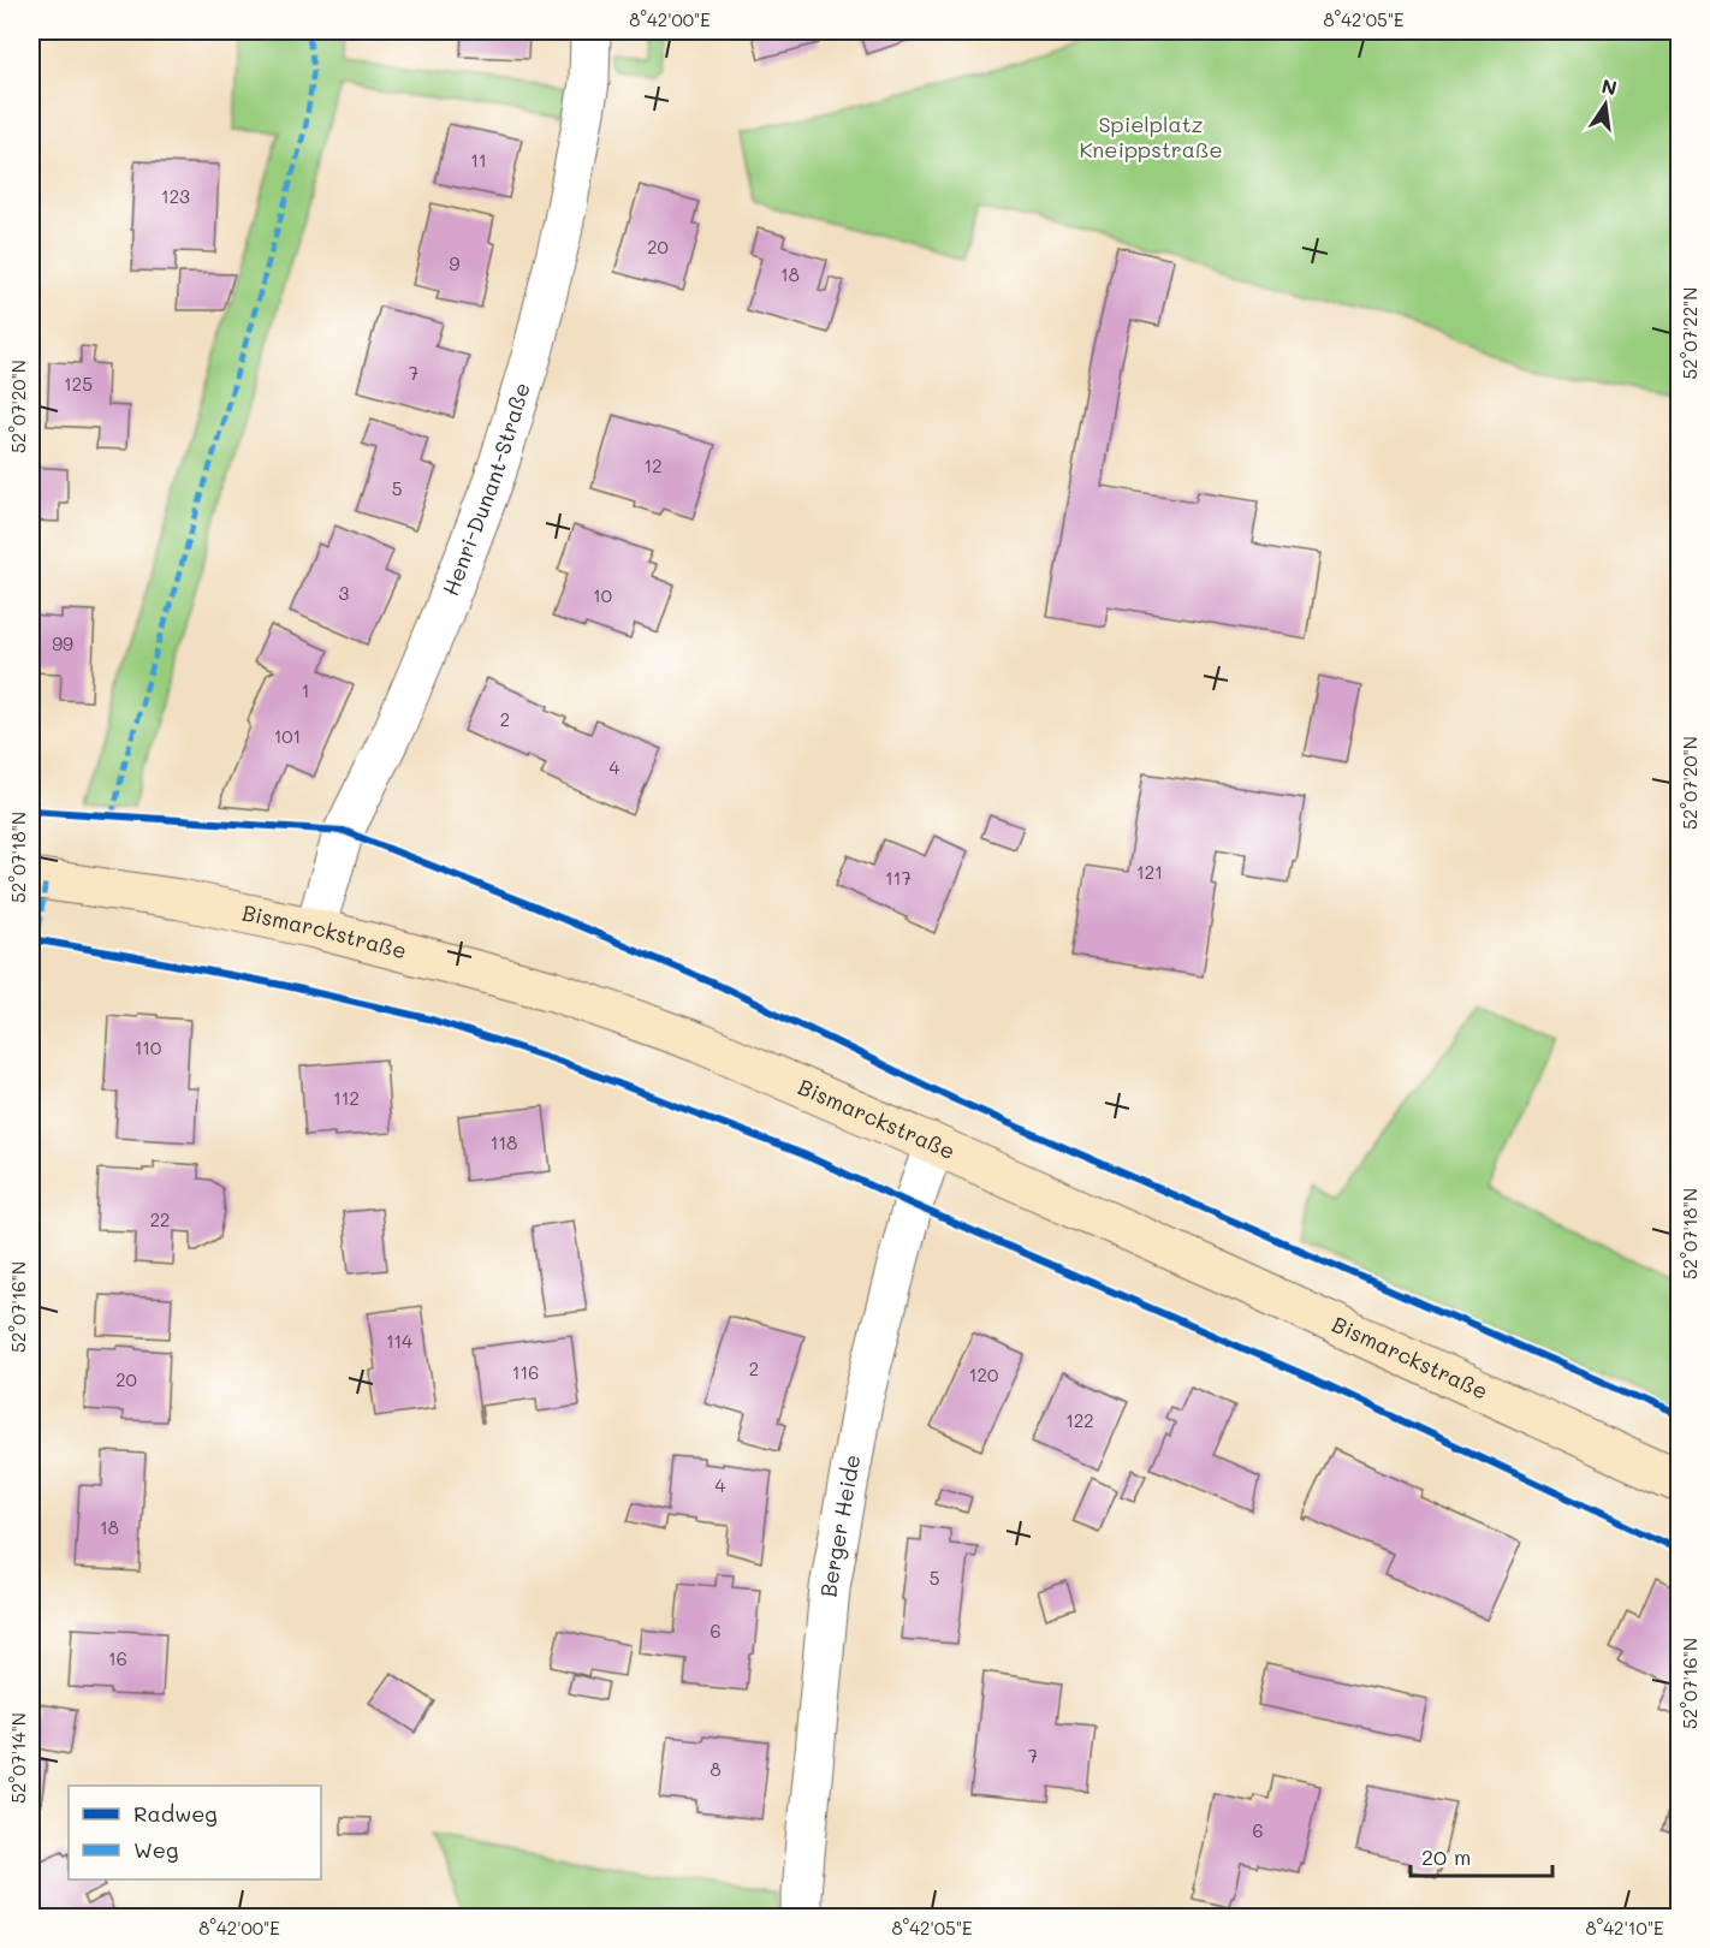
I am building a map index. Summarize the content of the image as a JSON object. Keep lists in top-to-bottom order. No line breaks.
{"streets":{"main road":["Bismarckstraße"],"street":["Henri-Dunant-Straße","Berger Heide"]},"crossings":[["Henri-Dunant-Straße","Bismarckstraße"],["Bismarckstraße","Berger Heide"]],"parks":["Spielplatz Kneippstraße"],"house_numbers":["11","123","20","9","18","7","125","12","5","3","10","99","1","2","101","4","121","117","110","112","118","22","114","2","116","120","20","122","4","18","5","6","16","7","8","6"],"legend":["Radweg","Weg"],"scale_bar":"20 m","north":"top","coordinates":["8°42'00\"E","8°42'05\"E","52°07'22\"N","52°07'20\"N","52°07'18\"N","52°07'16\"N","52°07'14\"N","8°42'10\"E"]}
